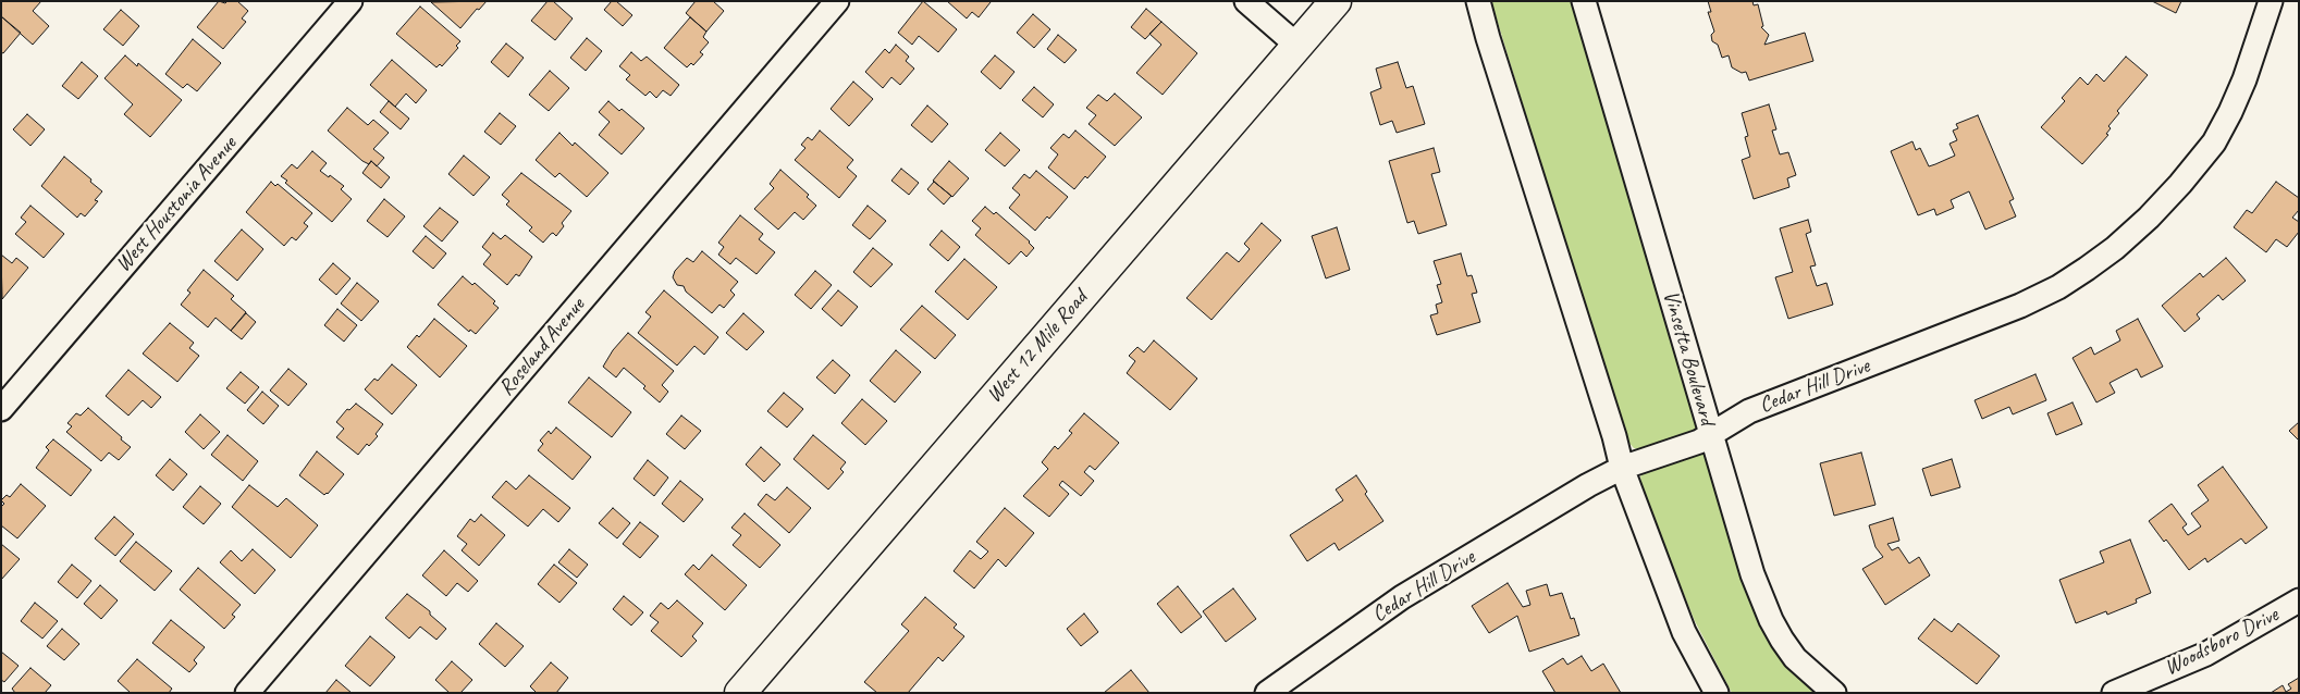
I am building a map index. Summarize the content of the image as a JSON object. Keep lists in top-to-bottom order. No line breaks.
{"streets":{"main road":["West 12 Mile Road"],"street":["West Houstonia Avenue","Roseland Avenue","Vinsetta Boulevard","Cedar Hill Drive","Woodsboro Drive"]},"crossings":[["Vinsetta Boulevard","Cedar Hill Drive"]]}
